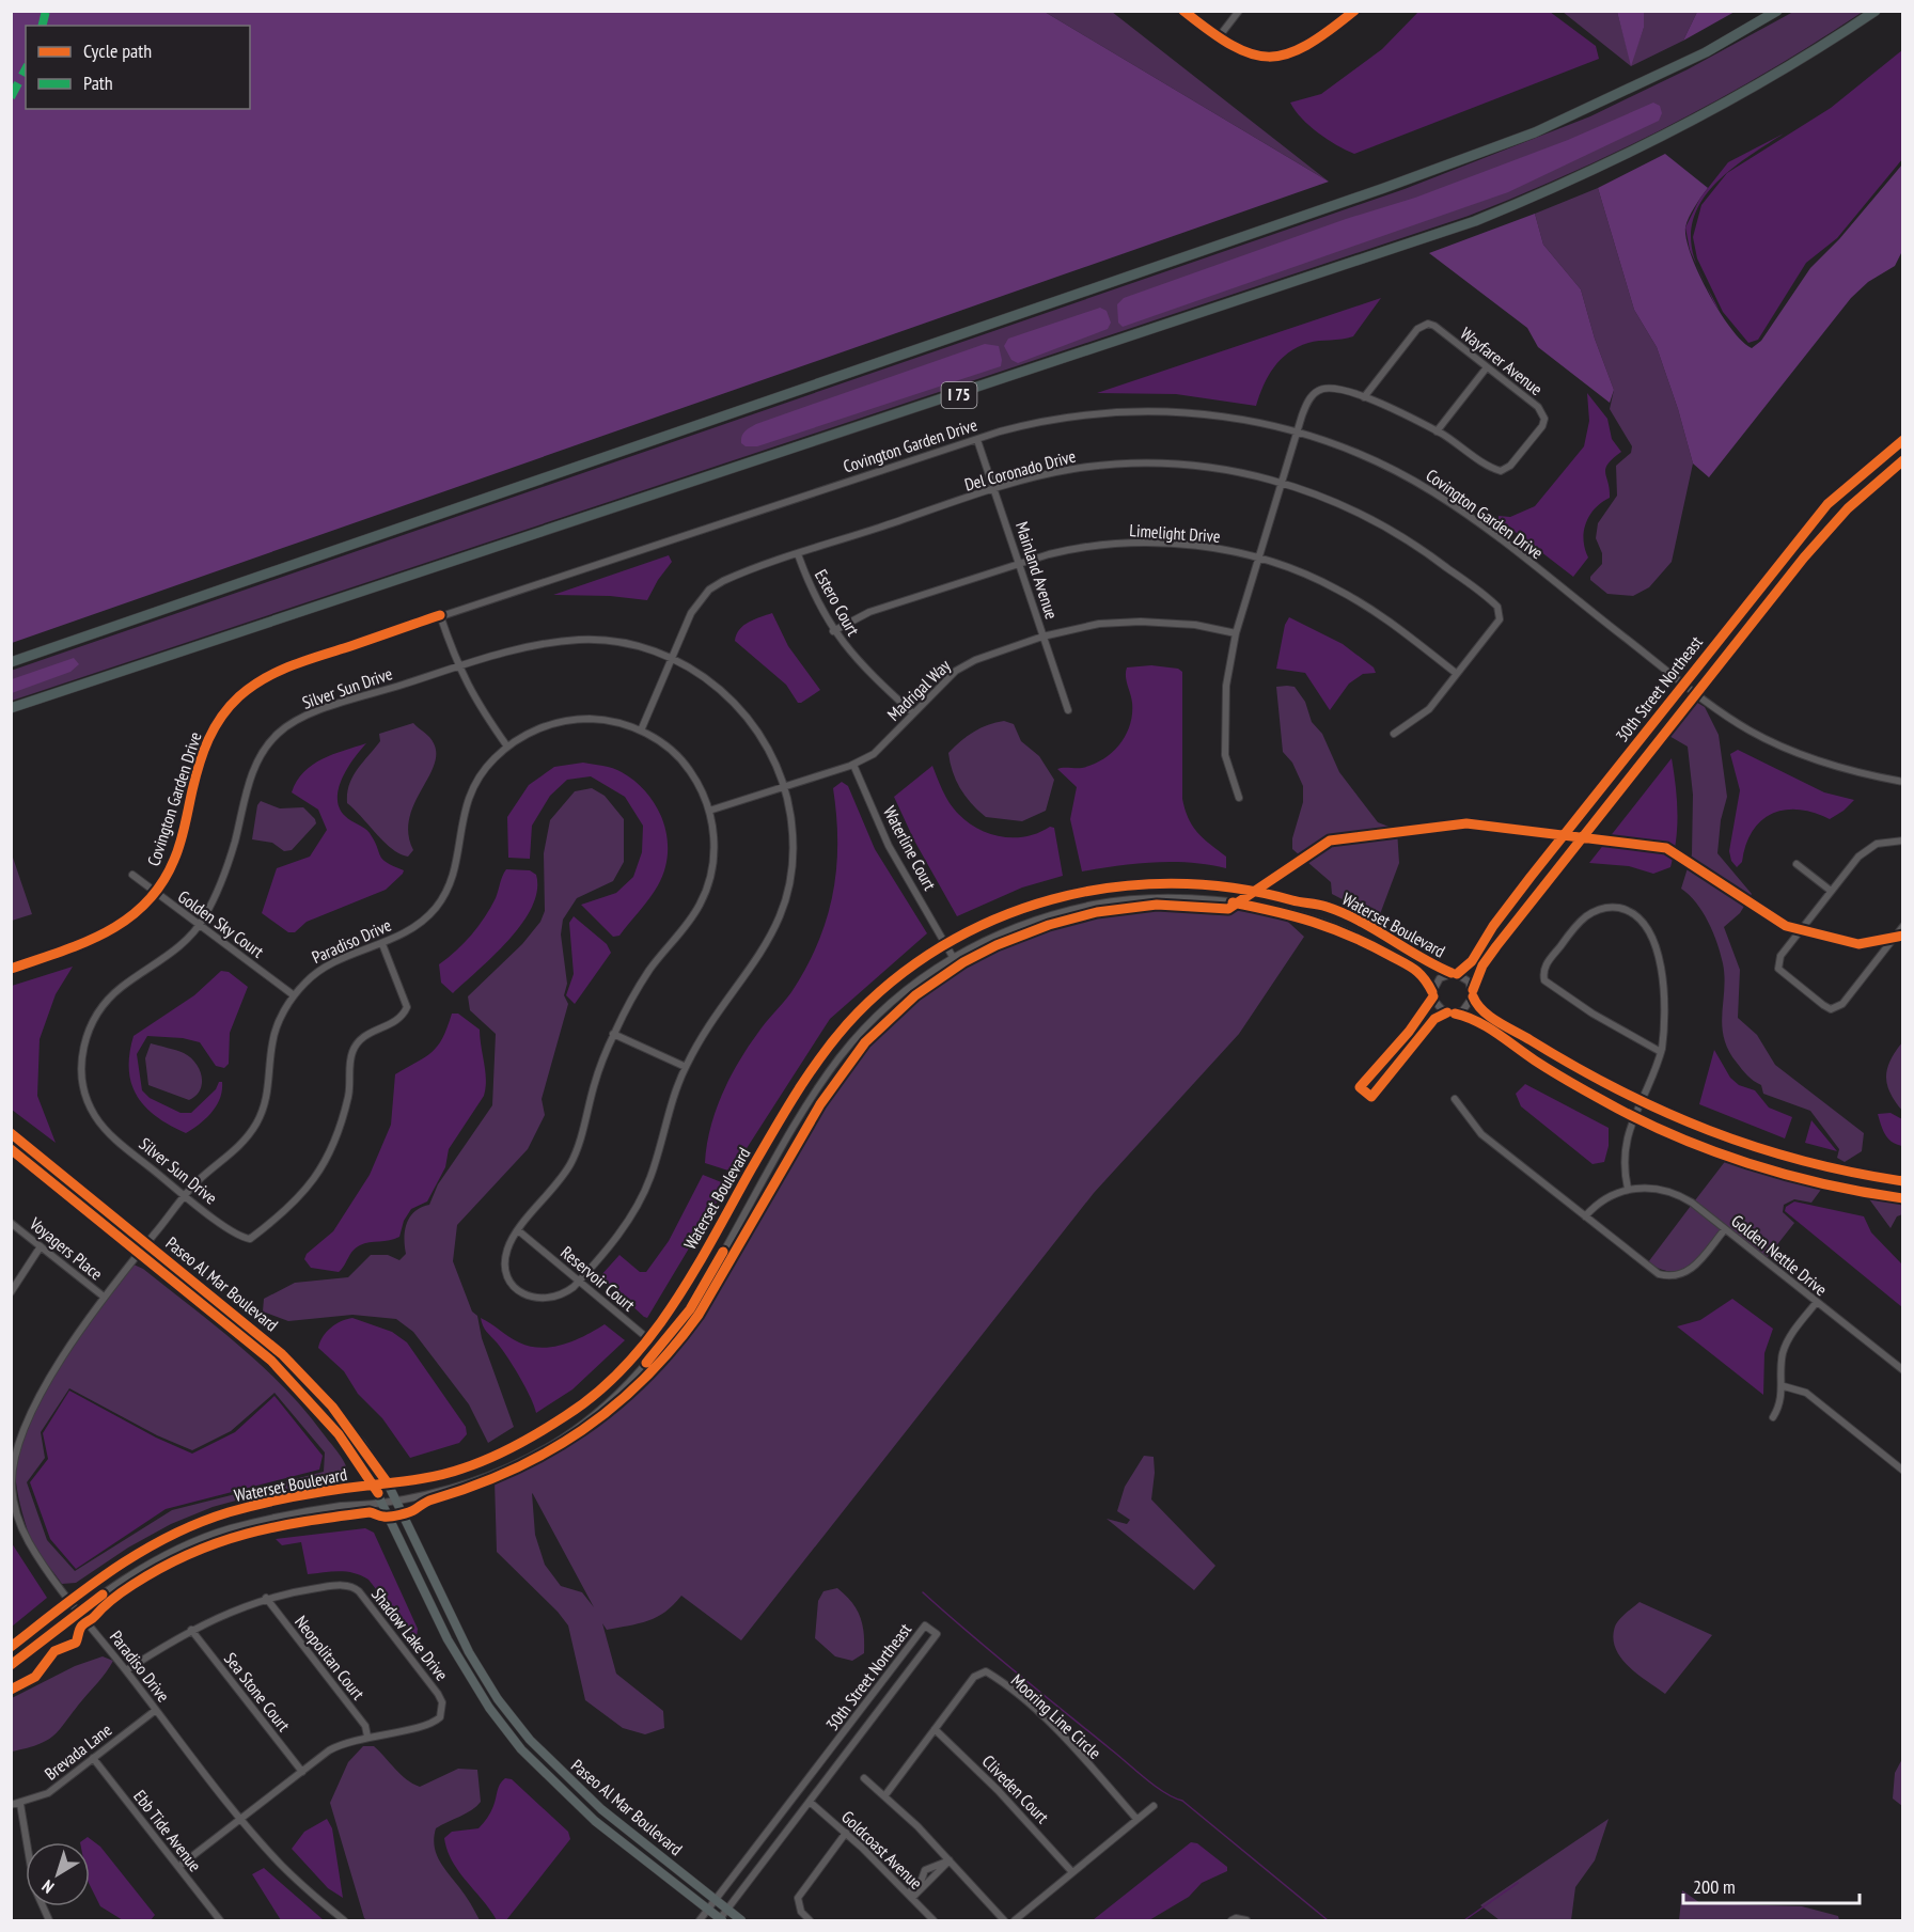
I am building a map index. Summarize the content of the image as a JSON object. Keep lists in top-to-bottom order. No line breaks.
{"streets":{"highway":["I 75"],"main road":["Paseo Al Mar Boulevard"],"street":["Wayfarer Avenue","Covington Garden Drive","Del Coronado Drive","Limelight Drive","Mainland Avenue","Estero Court","Silver Sun Drive","30th Street Northeast","Madrigal Way","Waterline Court","Golden Sky Court","Waterset Boulevard","Paradiso Drive","Voyagers Place","Golden Nettle Drive","Reservoir Court","Shadow Lake Drive","Neopolitan Court","Sea Stone Court","Mooring Line Circle","Brevada Lane","Cliveden Court","Ebb Tide Avenue","Goldcoast Avenue"]},"crossings":[["Wayfarer Avenue","Covington Garden Drive"],["Wayfarer Avenue","Del Coronado Drive"],["Wayfarer Avenue","Limelight Drive"],["Wayfarer Avenue","Madrigal Way"],["Covington Garden Drive","Mainland Avenue"],["Covington Garden Drive","30th Street Northeast"],["Covington Garden Drive","Golden Sky Court"],["Del Coronado Drive","Limelight Drive"],["Del Coronado Drive","Mainland Avenue"],["Del Coronado Drive","Estero Court"],["Del Coronado Drive","Silver Sun Drive"],["Del Coronado Drive","Paradiso Drive"],["Limelight Drive","Mainland Avenue"],["Limelight Drive","Estero Court"],["Mainland Avenue","Madrigal Way"],["Estero Court","Madrigal Way"],["Silver Sun Drive","Madrigal Way"],["Silver Sun Drive","Golden Sky Court"],["Silver Sun Drive","Paradiso Drive"],["Silver Sun Drive","Reservoir Court"],["30th Street Northeast","Waterset Boulevard"],["30th Street Northeast","Paseo Al Mar Boulevard"],["30th Street Northeast","Goldcoast Avenue"],["Madrigal Way","Waterline Court"],["Madrigal Way","Paradiso Drive"],["Waterline Court","Waterset Boulevard"],["Golden Sky Court","Paradiso Drive"],["Waterset Boulevard","Paradiso Drive"],["Waterset Boulevard","Reservoir Court"],["Waterset Boulevard","Paseo Al Mar Boulevard"],["Paradiso Drive","Voyagers Place"],["Paradiso Drive","Reservoir Court"],["Paradiso Drive","Paseo Al Mar Boulevard"],["Paradiso Drive","Shadow Lake Drive"],["Paradiso Drive","Brevada Lane"],["Shadow Lake Drive","Neopolitan Court"],["Shadow Lake Drive","Sea Stone Court"],["Shadow Lake Drive","Ebb Tide Avenue"],["Mooring Line Circle","Cliveden Court"],["Brevada Lane","Ebb Tide Avenue"]],"legend":["Cycle path","Path"],"scale_bar":"200 m","north":"bottom left"}
